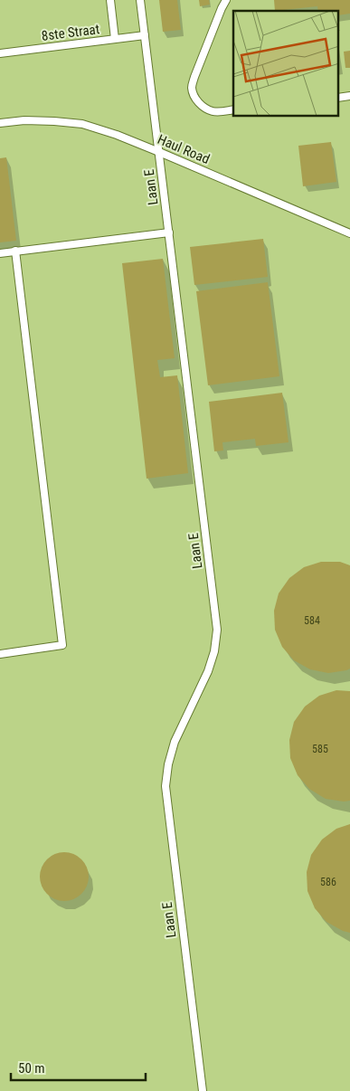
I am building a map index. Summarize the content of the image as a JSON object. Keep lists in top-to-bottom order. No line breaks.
{"streets":{"lane":["8ste Straat","Haul Road","Laan E"]},"crossings":[["8ste Straat","Laan E"],["Haul Road","Laan E"]],"house_numbers":["584","585","586"],"scale_bar":"50 m"}
